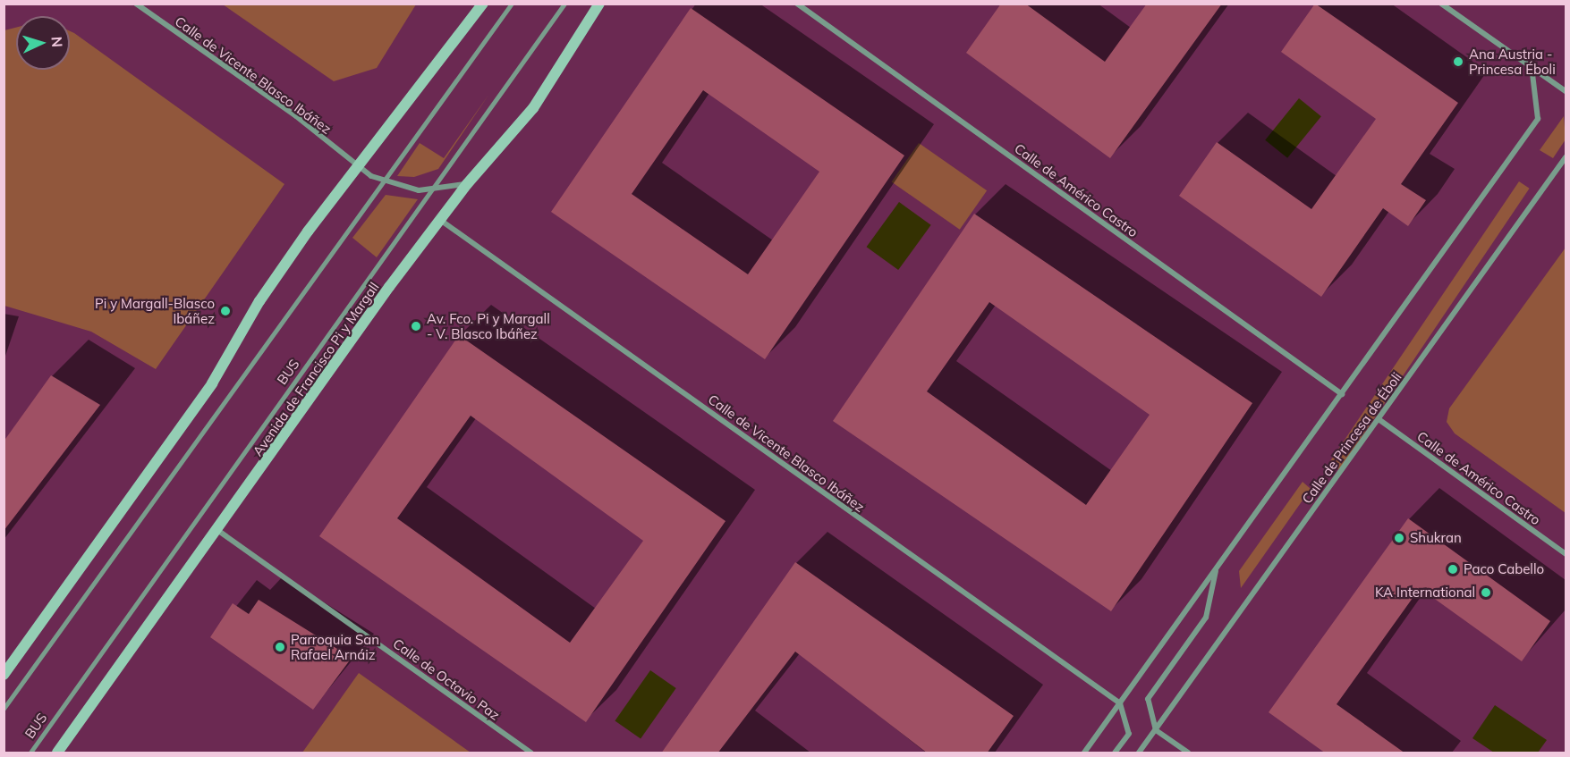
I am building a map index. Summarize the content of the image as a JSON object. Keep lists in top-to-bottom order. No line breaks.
{"streets":{"street":["Calle de Vicente Blasco Ibáñez","Calle de Américo Castro","Avenida de Francisco Pi y Margall","Calle de Princesa de Éboli","Calle de Octavio Paz"],"lane":["BUS"]},"crossings":[["Calle de Vicente Blasco Ibáñez","Avenida de Francisco Pi y Margall"],["Calle de Américo Castro","Calle de Princesa de Éboli"],["Avenida de Francisco Pi y Margall","Calle de Octavio Paz"]],"places":["Ana Austria - Princesa Éboli","Pi y Margall-Blasco Ibáñez","Av. Fco. Pi y Margall - V. Blasco Ibáñez","Shukran","Paco Cabello","KA International","Parroquia San Rafael Arnáiz"],"north":"right"}
